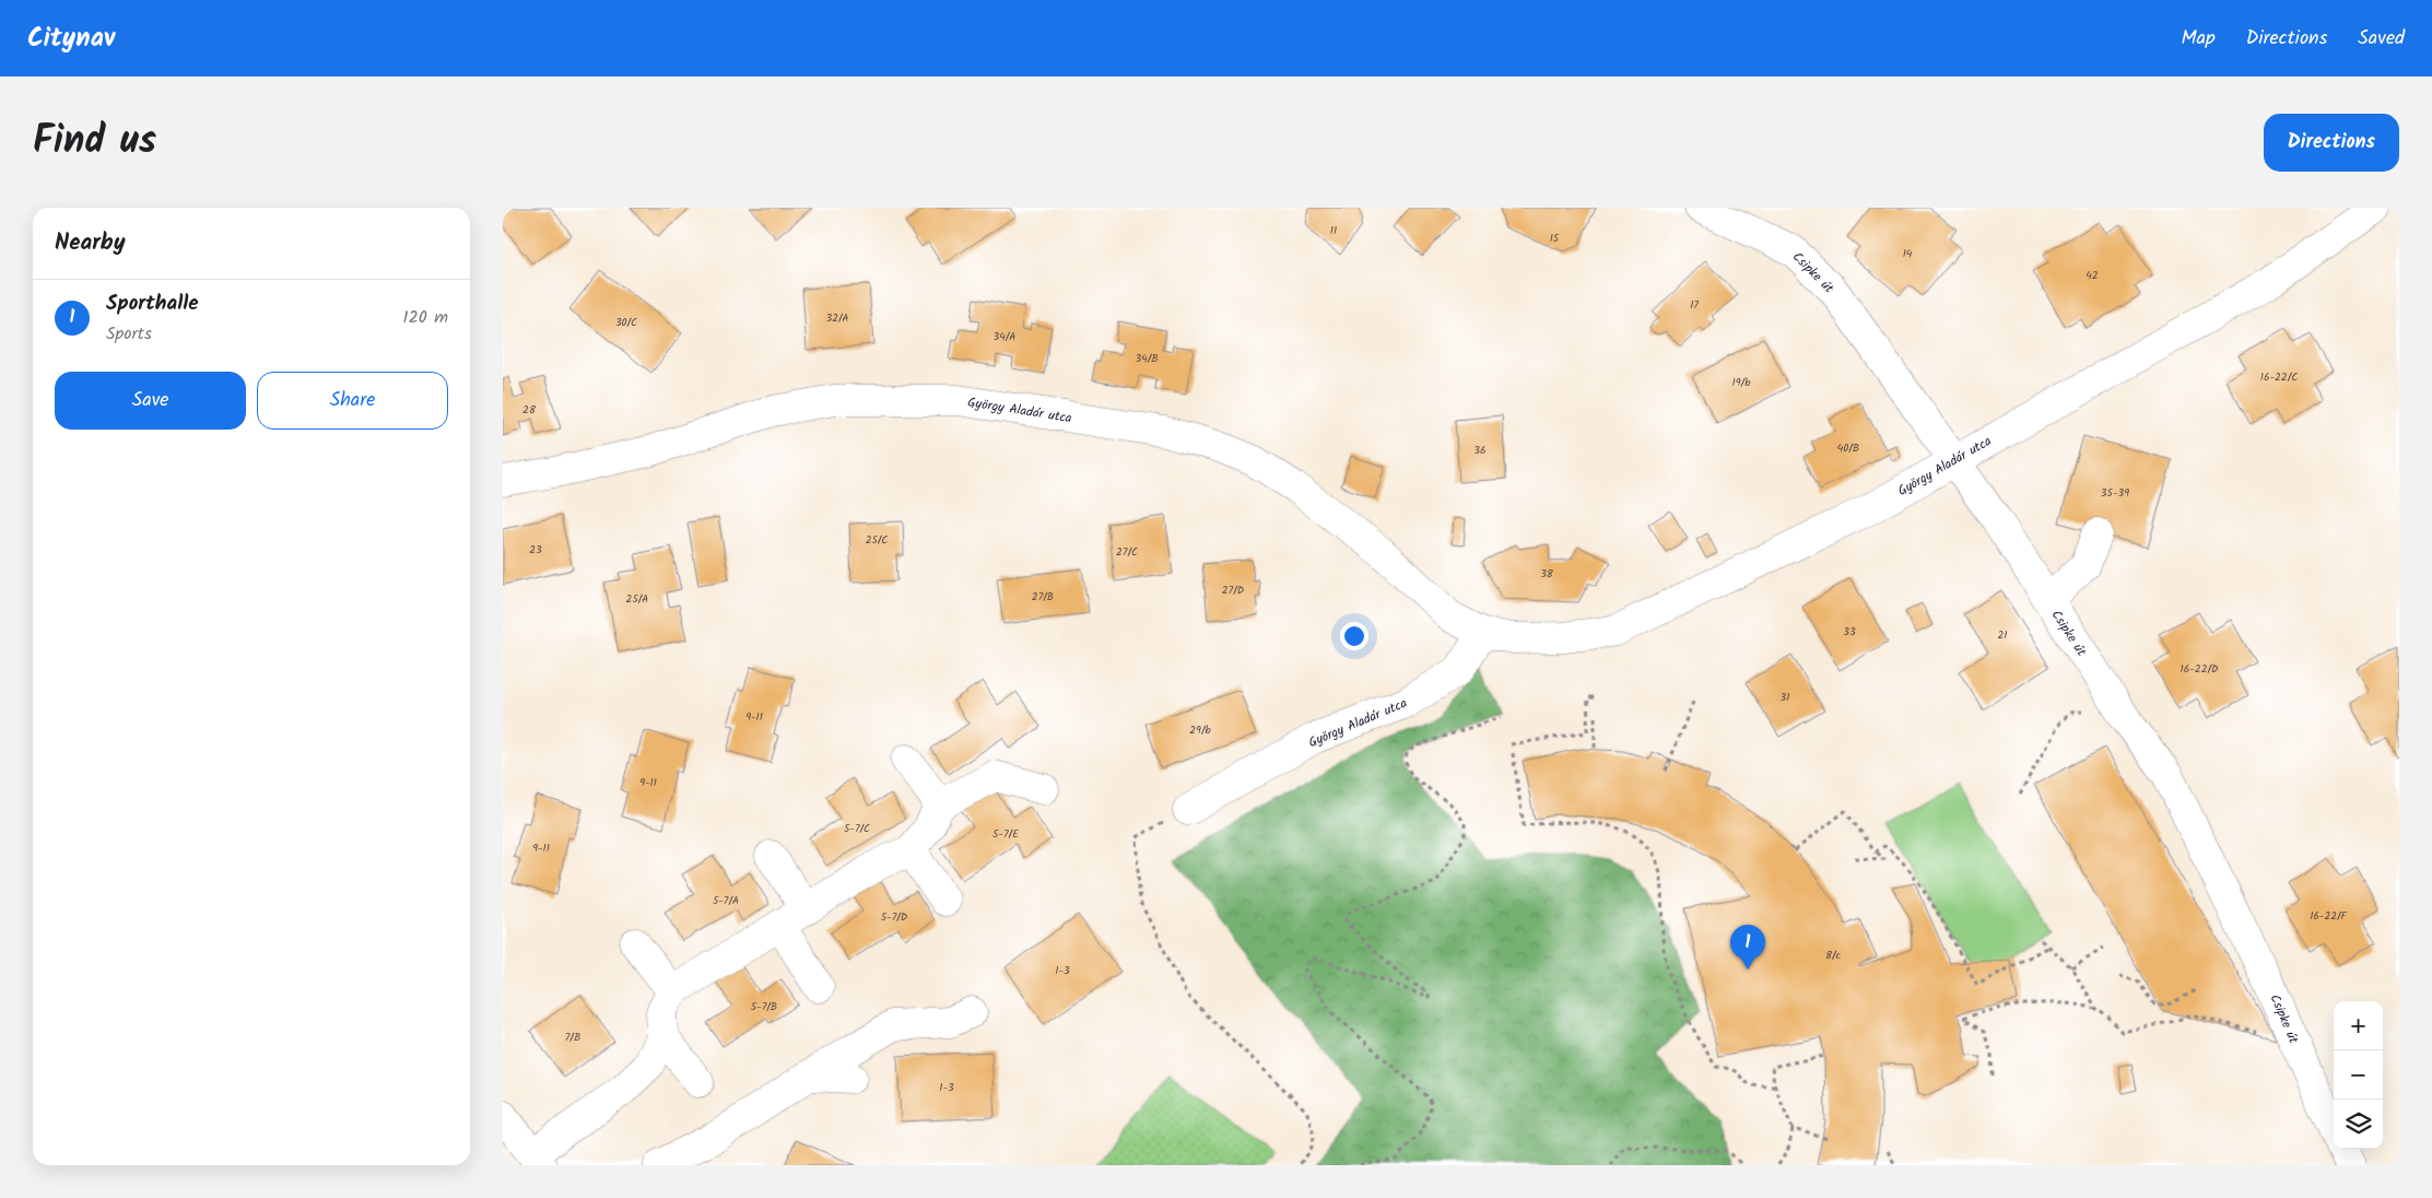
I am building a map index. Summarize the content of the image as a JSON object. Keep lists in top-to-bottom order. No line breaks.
{"streets":{"street":["Csipke út","György Aladár utca"]},"crossings":[["Csipke út","György Aladár utca"]],"house_numbers":["11","15","14","42","17","32/A","30/C","34/A","34/B","16-22/C","19/b","28","40/B","36","35-39","25/C","23","27/C","38","27/D","27/B","25/A","33","21","16-22/D","31","9-11","29/b","9-11","5-7/C","5-7/E","9-11","5-7/A","16-22/F","5-7/D","8/c","1-3","5-7/B","7/B","1-3"],"page":{"header":"Citynav","nav":["Map","Directions","Saved"],"title":"Find us","buttons":["Directions",["Save","Share"]],"heading":"Nearby","list":[{"mark":"1","name":"Sporthalle","note":"Sports","value":"120 m"}],"pins":"1","map_buttons":["+","−"]}}
